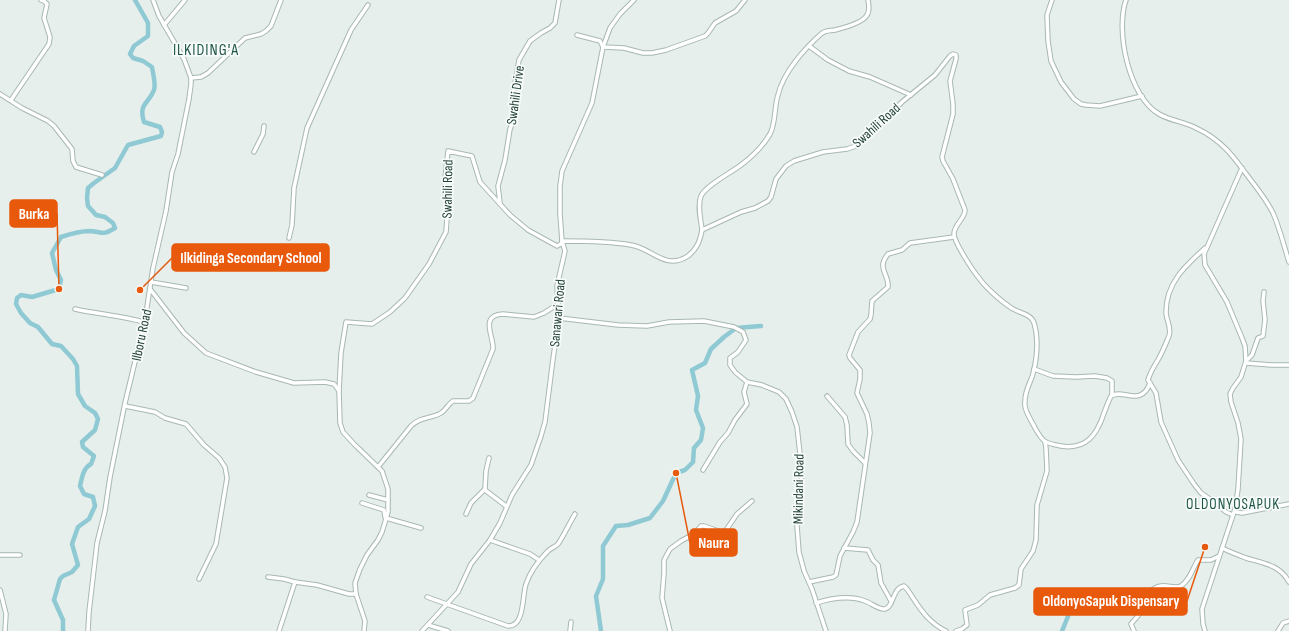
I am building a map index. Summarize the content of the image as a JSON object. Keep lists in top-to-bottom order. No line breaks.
{"streets":{"street":["Swahili Drive","Swahili Road","Sanawari Road","Ilboru Road","Mikindani Road"]},"crossings":[["Swahili Drive","Swahili Road"],["Swahili Road","Sanawari Road"],["Sanawari Road","Mikindani Road"]],"districts":["ILKIDING'A","OLDONYOSAPUK"],"places":["Burka","Ilkidinga Secondary School","Naura","OldonyoSapuk Dispensary"]}
